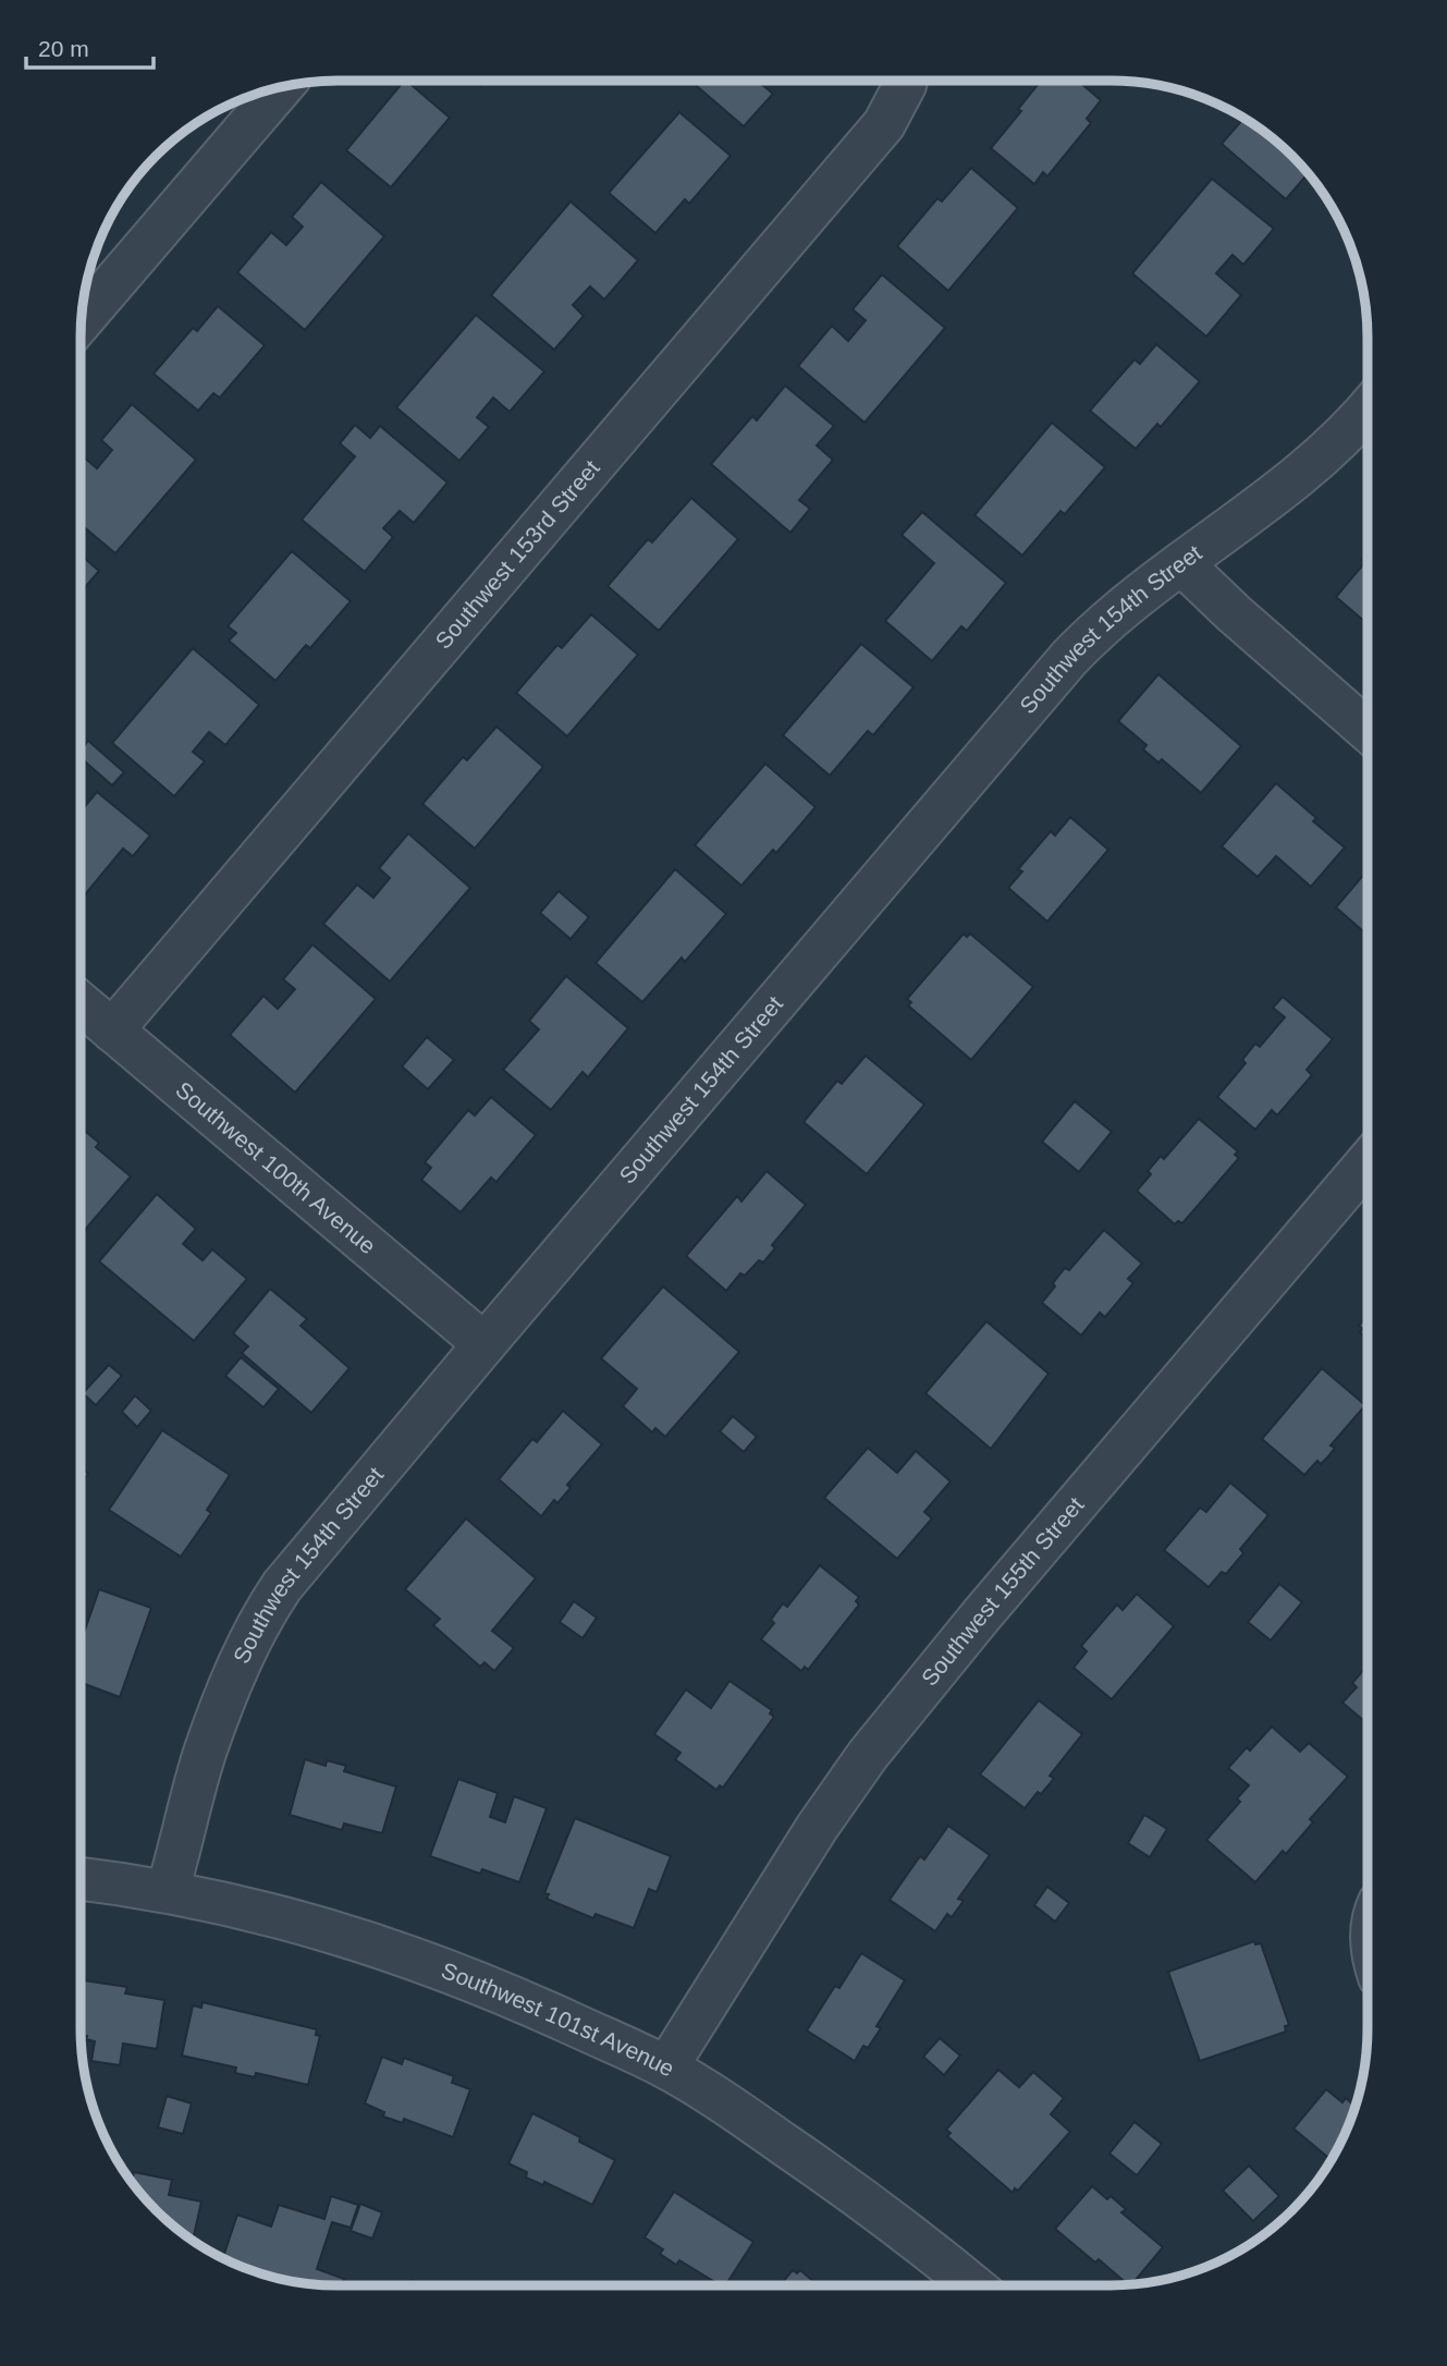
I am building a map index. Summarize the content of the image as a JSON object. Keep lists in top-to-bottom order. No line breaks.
{"streets":{"street":["Southwest 153rd Street","Southwest 154th Street","Southwest 100th Avenue","Southwest 155th Street","Southwest 101st Avenue"]},"crossings":[["Southwest 153rd Street","Southwest 100th Avenue"],["Southwest 154th Street","Southwest 100th Avenue"],["Southwest 154th Street","Southwest 101st Avenue"],["Southwest 155th Street","Southwest 101st Avenue"]],"scale_bar":"20 m"}
